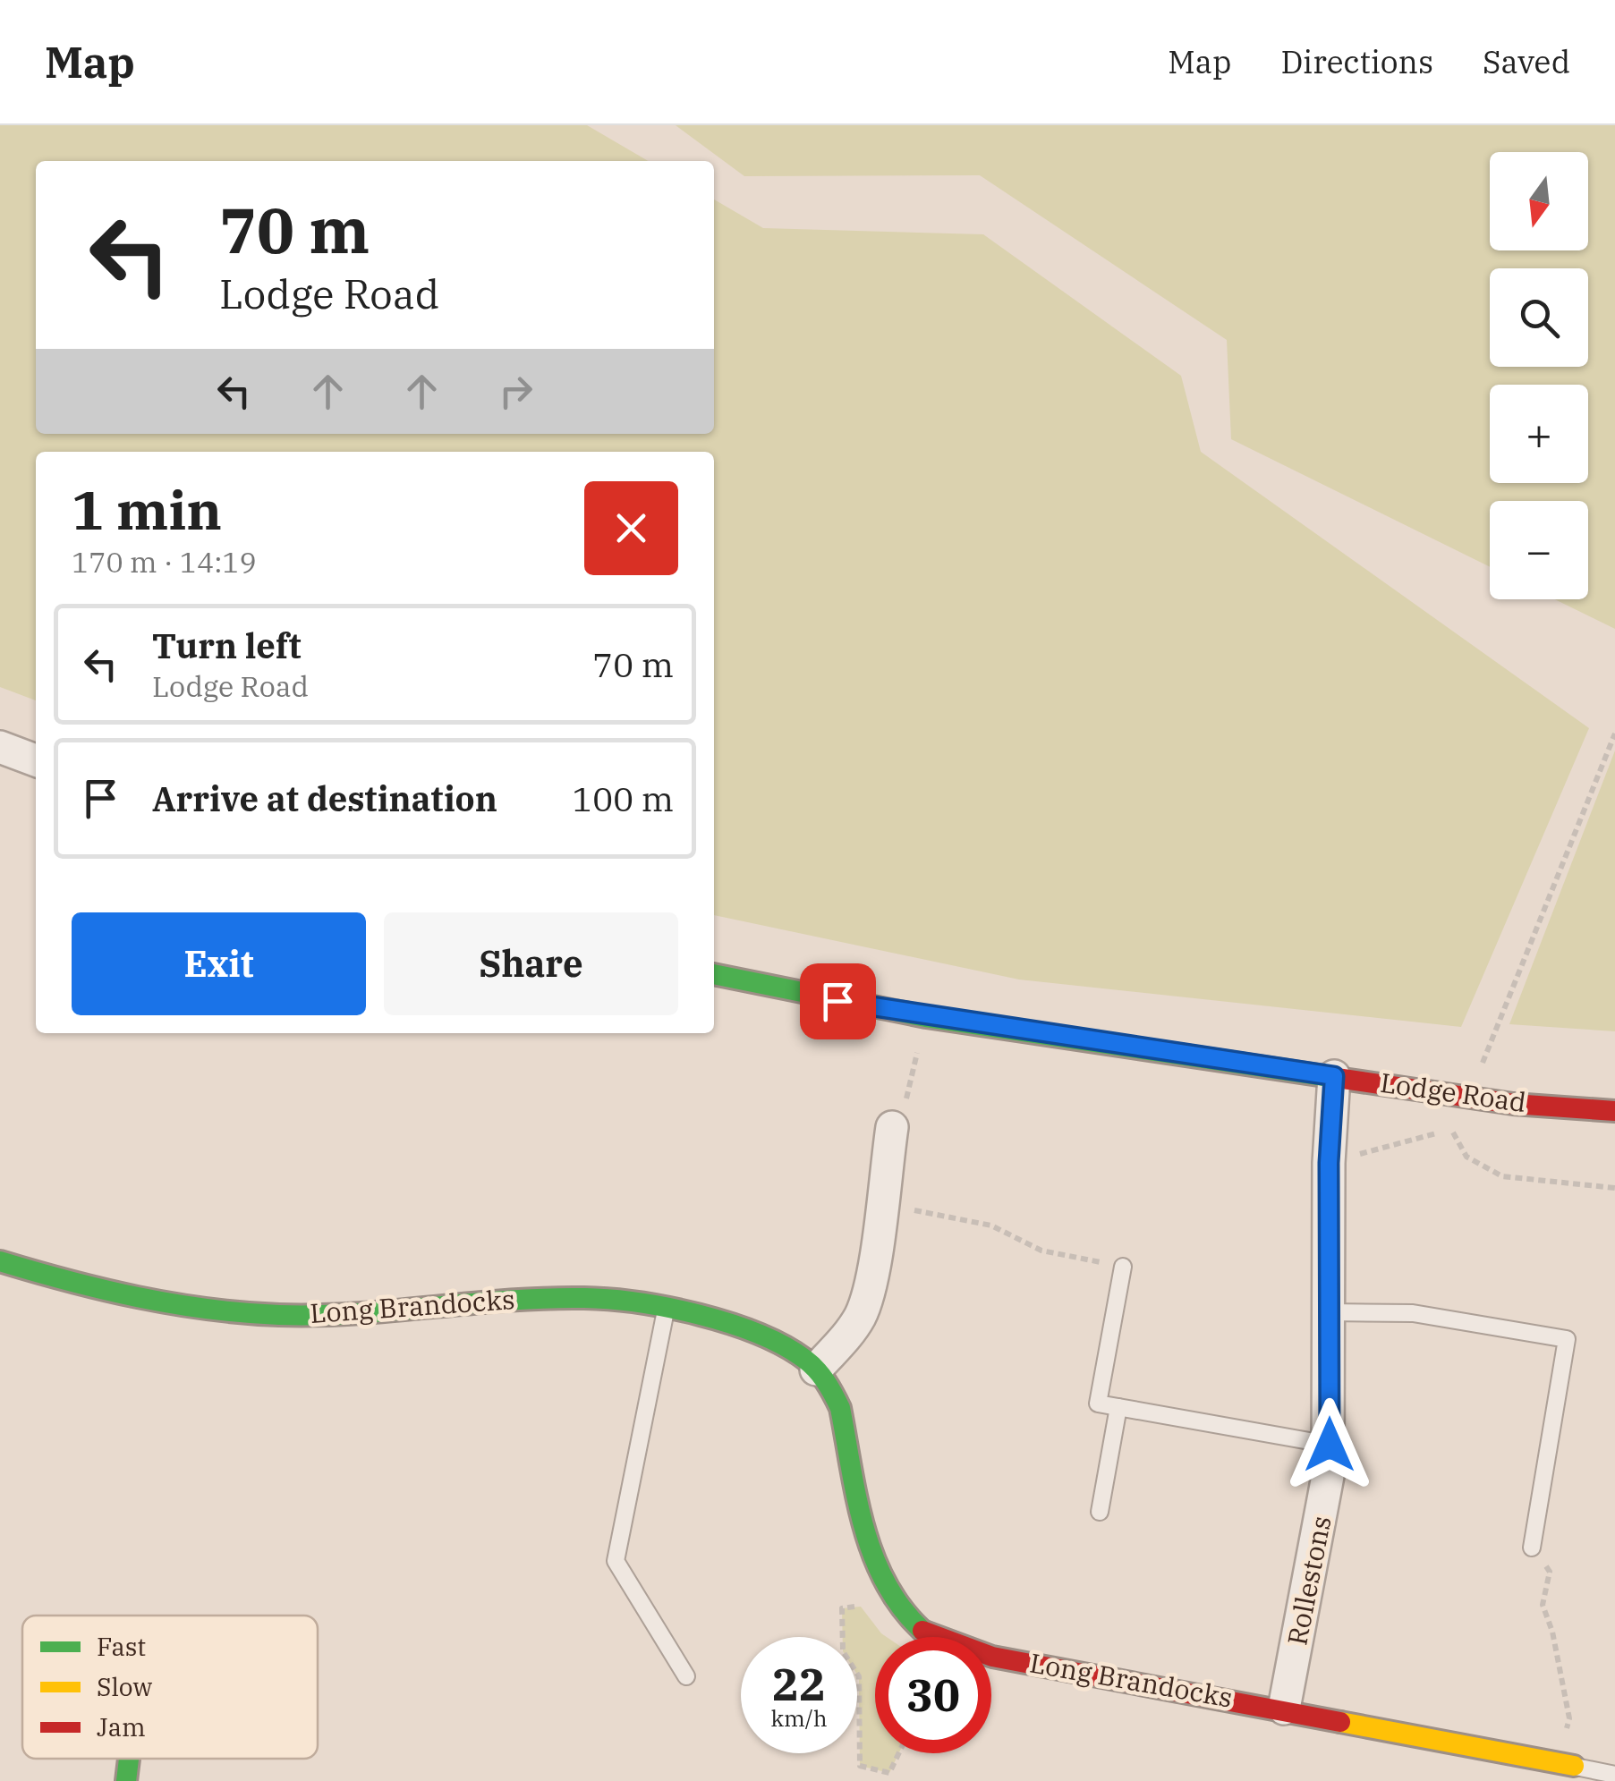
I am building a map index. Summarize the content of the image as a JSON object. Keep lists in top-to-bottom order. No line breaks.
{"streets":{"street":["Lodge Road","Long Brandocks","Rollestons"]},"crossings":[["Lodge Road","Rollestons"],["Long Brandocks","Rollestons"]],"legend":["Fast","Slow","Jam"],"north":"bottom","page":{"header":"Map","nav":["Map","Directions","Saved"],"map_buttons":["+","−"],"turn":["70 m","Lodge Road"],"heading":["1 min","170 m · 14:19"],"list":[{"name":"Turn left","note":"Lodge Road","value":"70 m"},{"name":"Arrive at destination","value":"100 m"}],"buttons":["Exit","Share"],"speed":"22 km/h","limit":"30"}}
